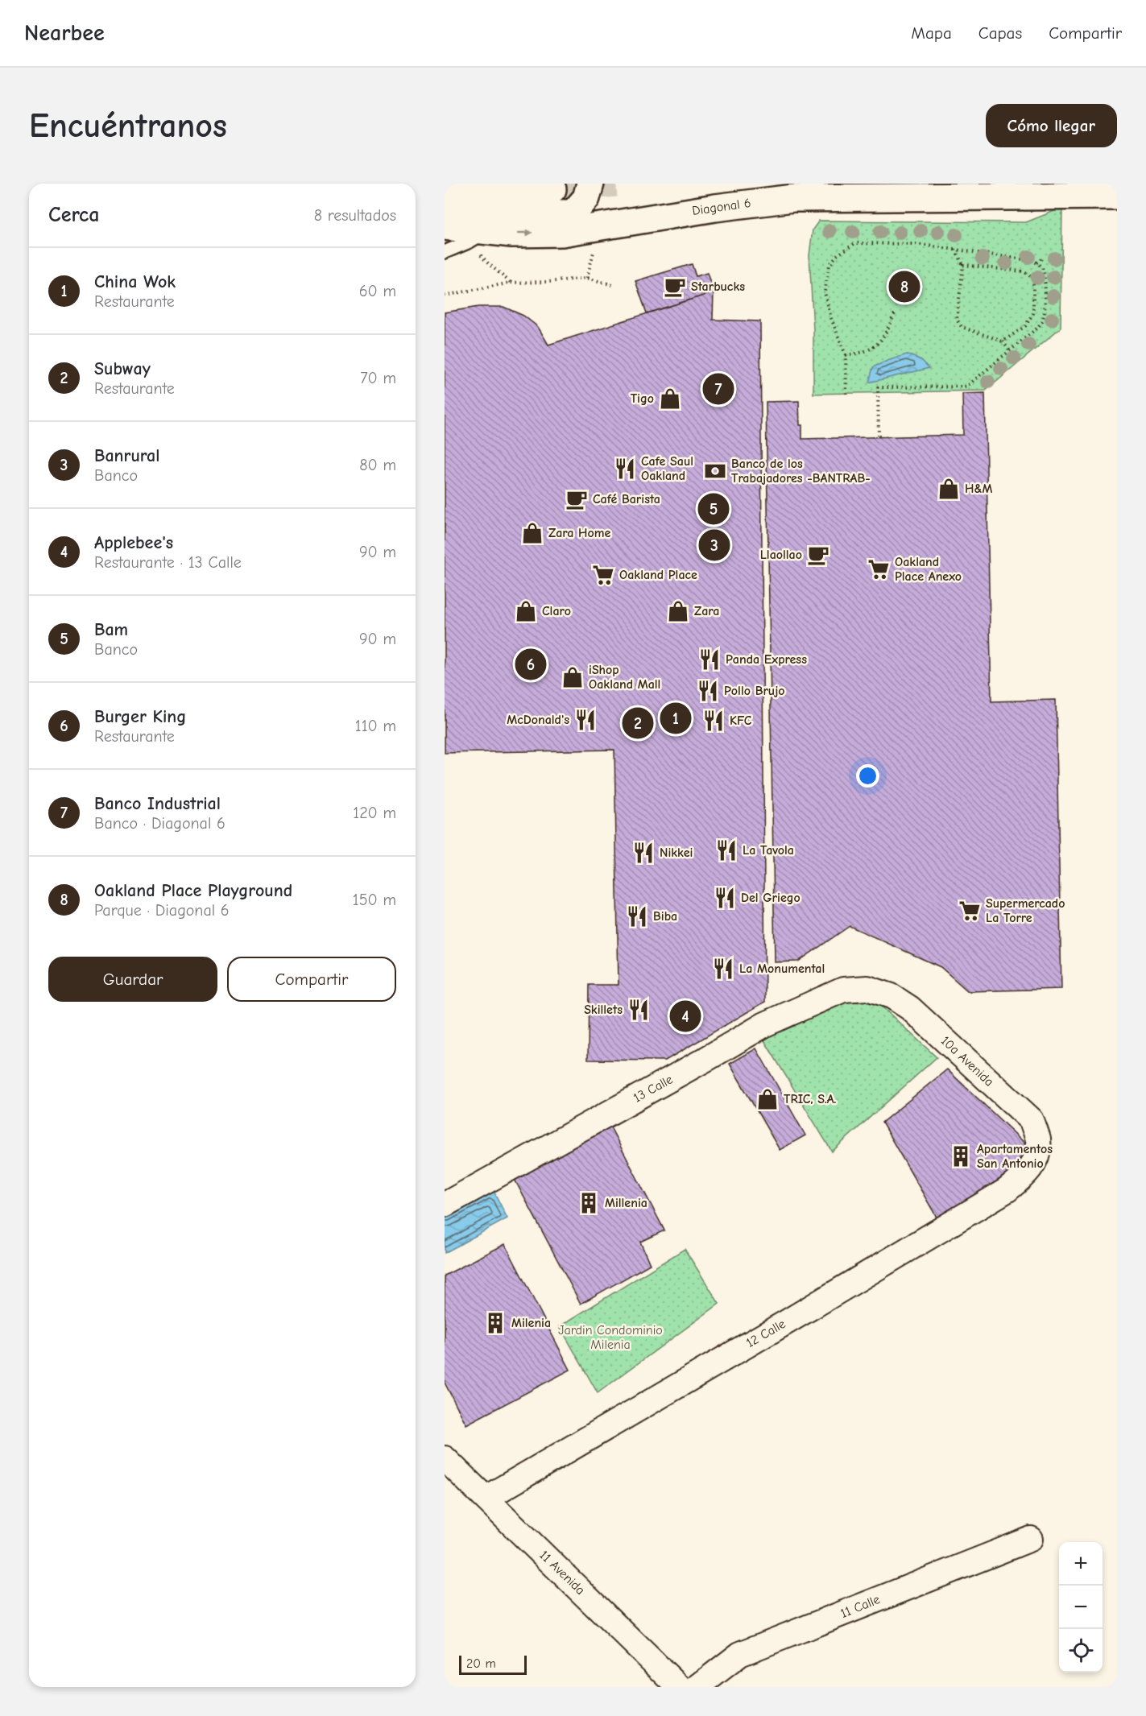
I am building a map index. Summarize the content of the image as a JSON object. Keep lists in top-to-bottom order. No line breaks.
{"streets":{"main road":["Diagonal 6"],"street":["10a Avenida","13 Calle","12 Calle","11 Avenida","11 Calle"]},"crossings":[["10a Avenida","13 Calle"],["10a Avenida","12 Calle"],["12 Calle","11 Avenida"]],"parks":["Jardin Condominio Milenia"],"places":{"cafe":["Starbucks","Café Barista","Llaollao"],"shop":["Tigo","H&M","Zara Home","Claro","Zara","iShop Oakland Mall","TRIC, S.A."],"restaurant":["Cafe Saul Oakland","Panda Express","Pollo Brujo","McDonald's","KFC","La Tavola","Nikkei","Del Griego","Biba","La Monumental","Skillets"],"bank":["Banco de los Trabajadores -BANTRAB-"],"supermarket":["Oakland Place Anexo","Oakland Place","Supermercado La Torre"],"building":["Apartamentos San Antonio","Millenia","Milenia"]},"scale_bar":"20 m","page":{"header":"Nearbee","nav":["Mapa","Capas","Compartir"],"buttons":["Cómo llegar",["Guardar","Compartir"]],"title":"Encuéntranos","heading":["Cerca","8 resultados"],"list":[{"mark":"1","name":"China Wok","note":"Restaurante","value":"60 m"},{"mark":"2","name":"Subway","note":"Restaurante","value":"70 m"},{"mark":"3","name":"Banrural","note":"Banco","value":"80 m"},{"mark":"4","name":"Applebee's","note":"Restaurante · 13 Calle","value":"90 m"},{"mark":"5","name":"Bam","note":"Banco","value":"90 m"},{"mark":"6","name":"Burger King","note":"Restaurante","value":"110 m"},{"mark":"7","name":"Banco Industrial","note":"Banco · Diagonal 6","value":"120 m"},{"mark":"8","name":"Oakland Place Playground","note":"Parque · Diagonal 6","value":"150 m"}],"pins":["8","7","5","3","6","1","2","4"],"map_buttons":["+","−"],"scale":"20 m"}}
